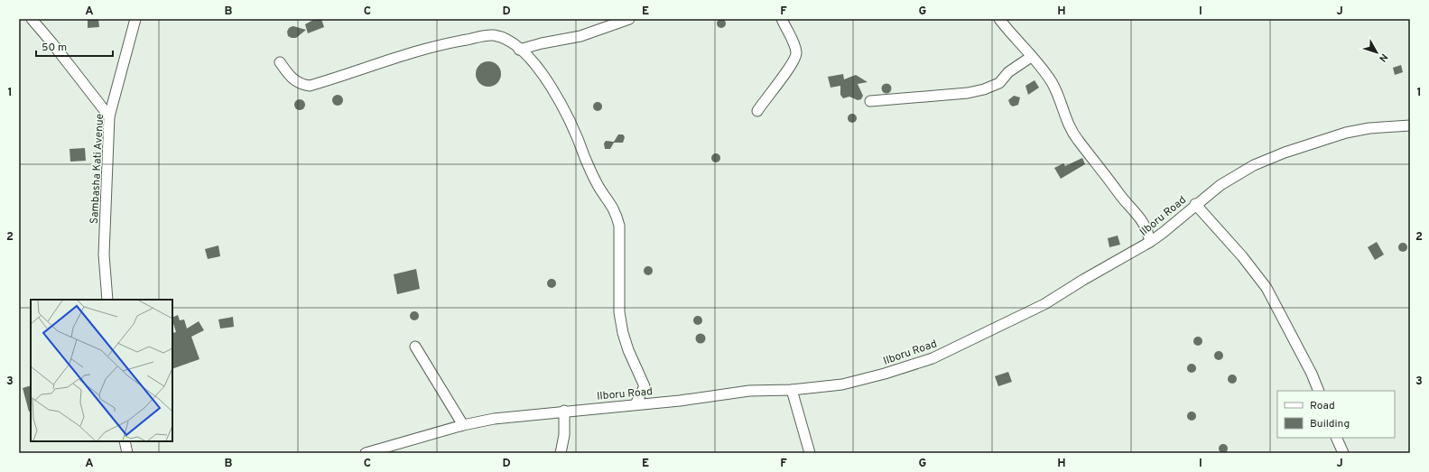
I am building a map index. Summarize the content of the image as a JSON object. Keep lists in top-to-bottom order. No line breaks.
{"streets":{"street":["Sambasha Kati Avenue","Ilboru Road"]},"legend":["Road","Building"],"scale_bar":"50 m","north":"bottom right","grid":{"columns":["A","B","C","D","E","F","G","H","I","J"],"rows":["1","2","3"]}}
